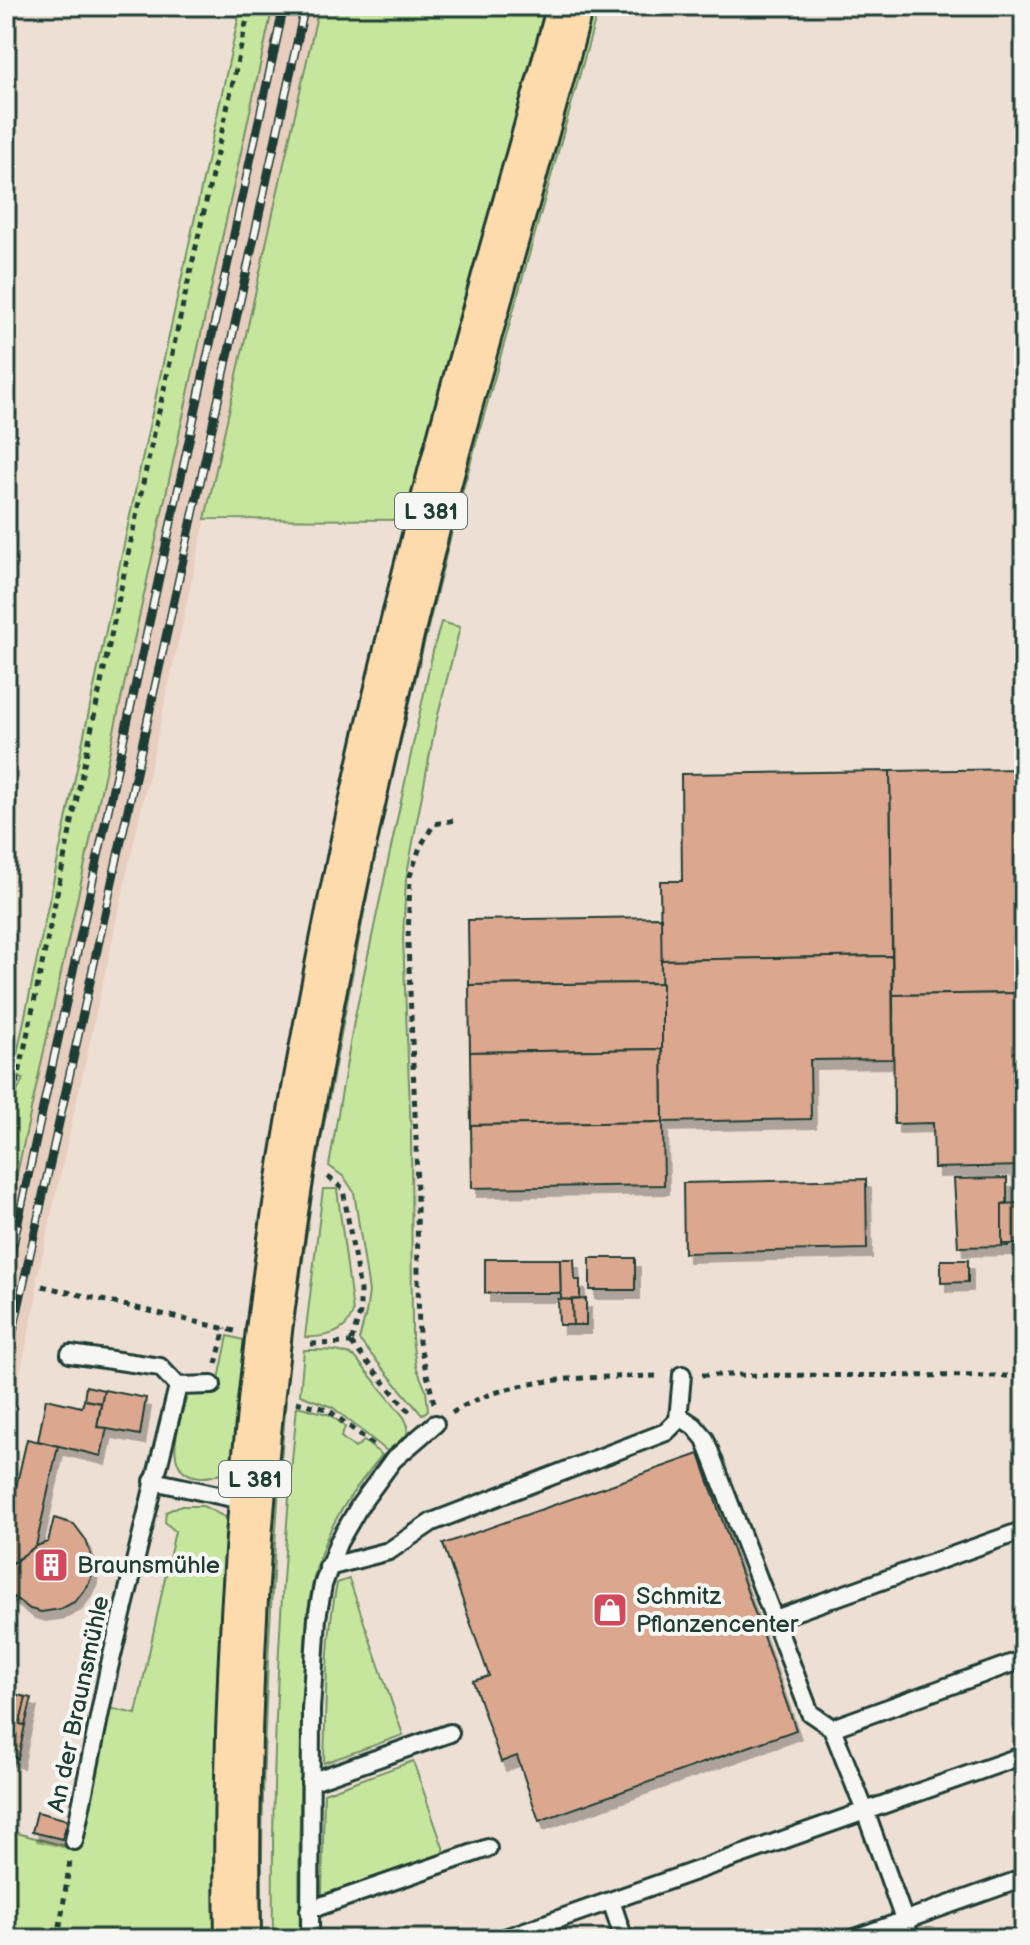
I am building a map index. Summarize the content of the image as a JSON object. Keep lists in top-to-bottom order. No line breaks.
{"streets":{"main road":["L 381"],"lane":["An der Braunsmühle"]},"places":{"building":["Braunsmühle"],"shop":["Schmitz Pflanzencenter"]}}
